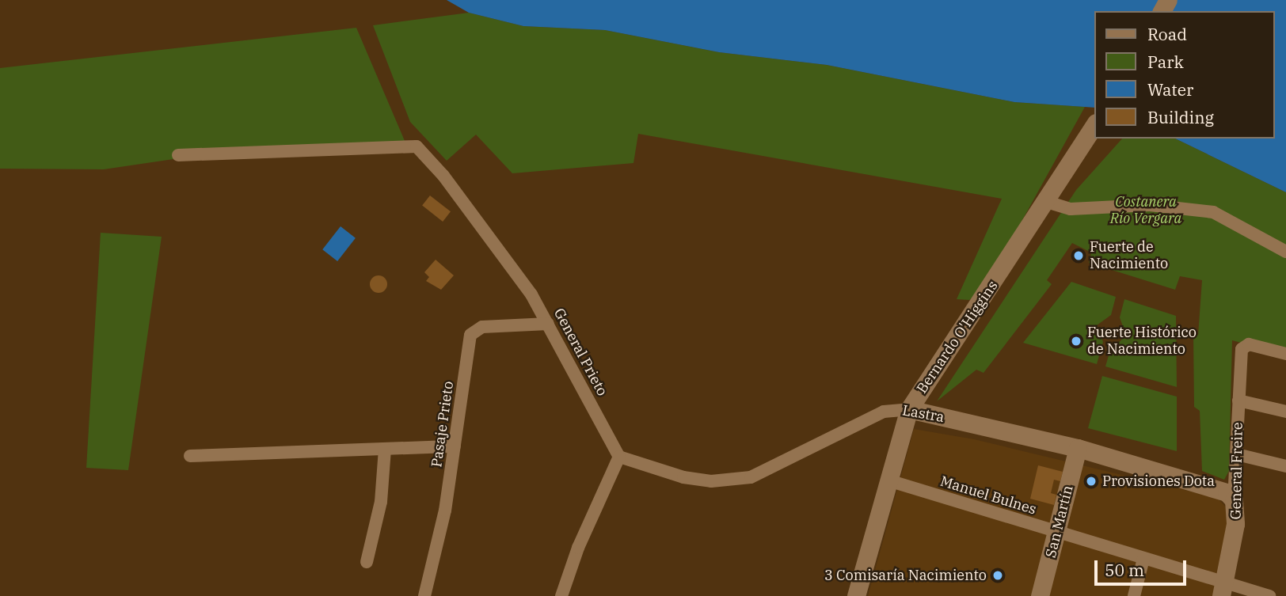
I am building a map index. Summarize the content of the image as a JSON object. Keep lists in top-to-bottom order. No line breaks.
{"streets":{"main road":["Bernardo O'Higgins","Lastra","General Freire","San Martín"],"street":["General Prieto","Pasaje Prieto","Manuel Bulnes"]},"crossings":[["Bernardo O'Higgins","Lastra"],["Bernardo O'Higgins","Manuel Bulnes"],["General Prieto","Lastra"],["General Prieto","Pasaje Prieto"],["Lastra","General Freire"],["Lastra","San Martín"],["General Freire","Manuel Bulnes"],["Manuel Bulnes","San Martín"]],"parks":["Costanera Río Vergara"],"places":["Fuerte de Nacimiento","Fuerte Histórico de Nacimiento","Provisiones Dota","3 Comisaría Nacimiento"],"legend":["Road","Park","Water","Building"],"scale_bar":"50 m"}
